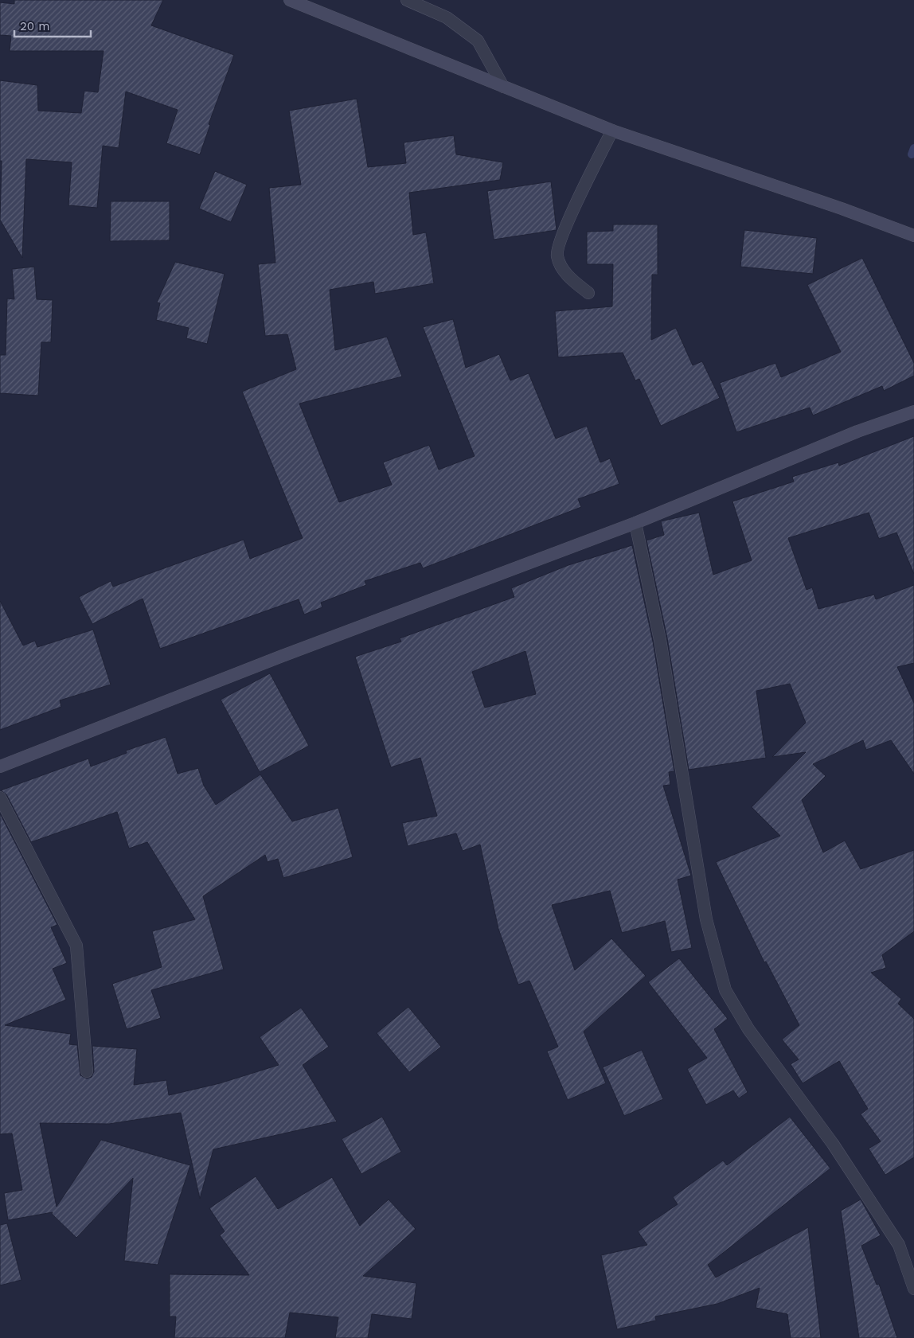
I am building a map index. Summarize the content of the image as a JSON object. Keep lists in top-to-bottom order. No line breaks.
{"scale_bar":"20 m"}
